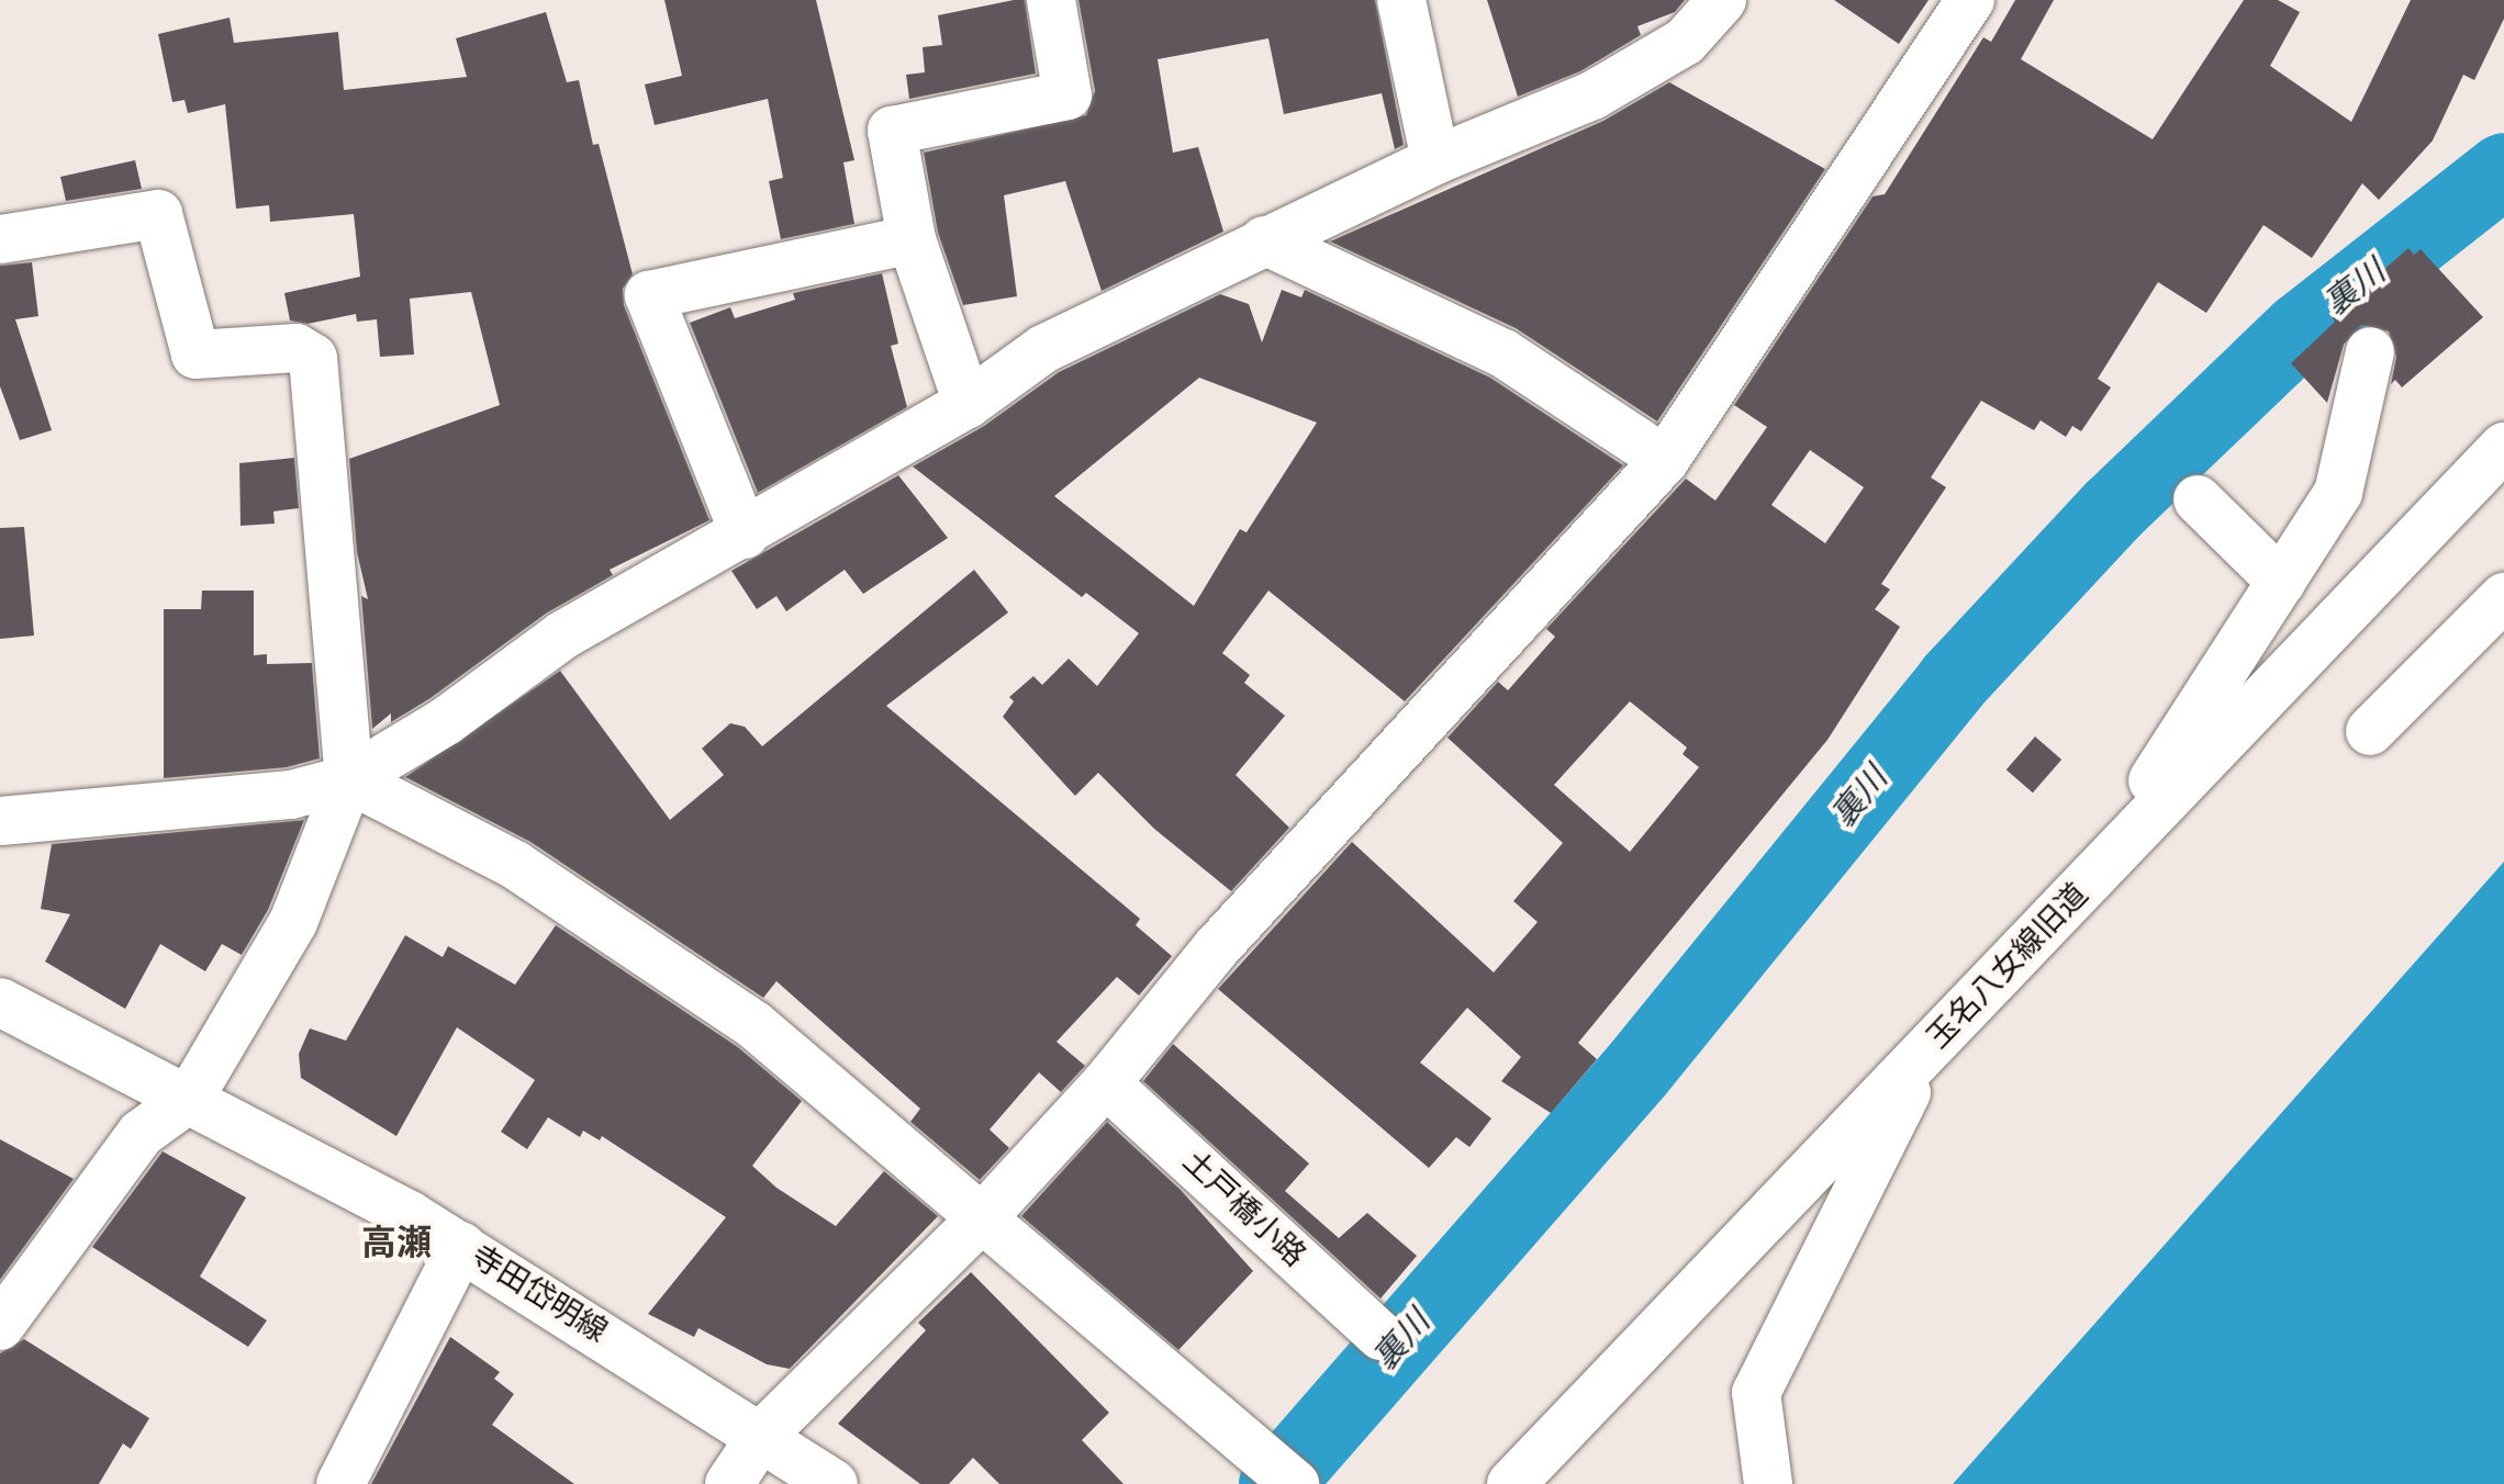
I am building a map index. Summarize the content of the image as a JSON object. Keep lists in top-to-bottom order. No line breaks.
{"streets":{"street":["玉名八女線旧道","土戸橋小路","寺田岱明線"]},"districts":["高瀬"],"water":["裏川"]}
